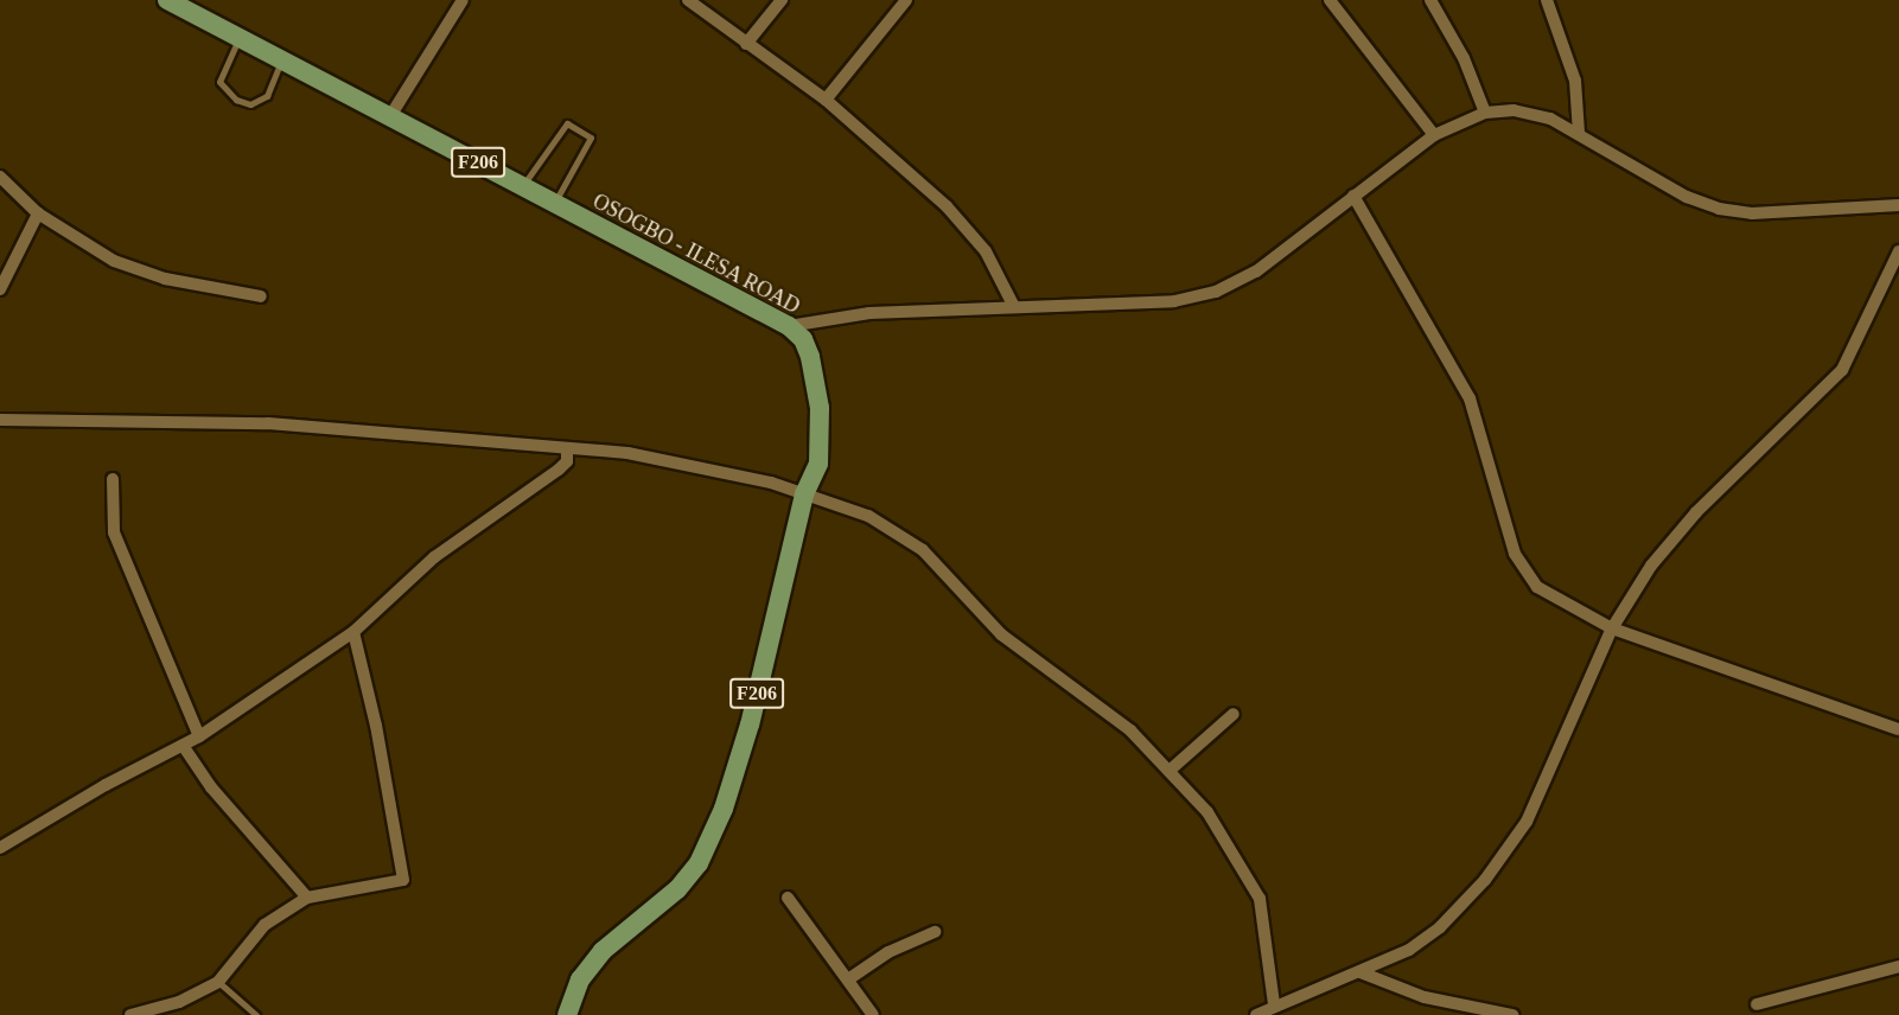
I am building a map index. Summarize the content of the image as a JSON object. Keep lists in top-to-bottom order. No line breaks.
{"streets":{"main road":["F206","OSOGBO - ILESA ROAD"]}}
